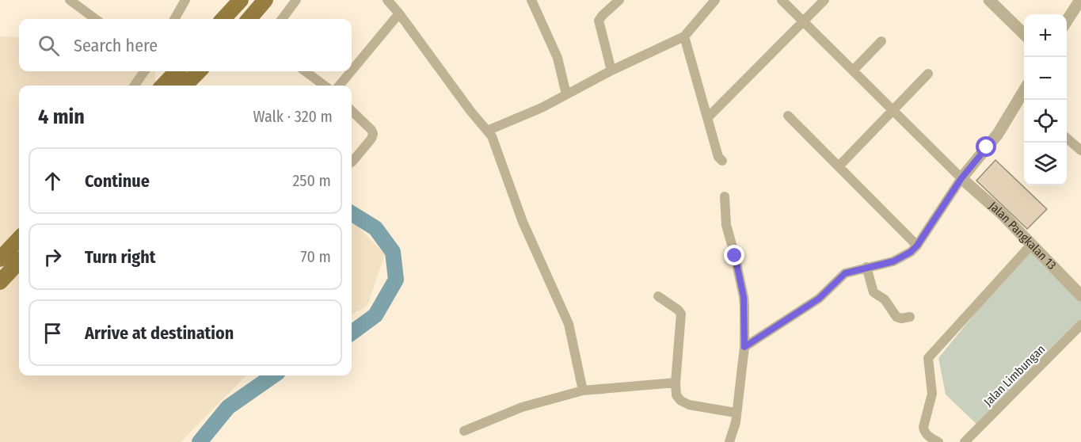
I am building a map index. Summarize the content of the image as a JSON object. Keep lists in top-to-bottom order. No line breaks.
{"streets":{"street":["Jalan Pangkalan 13","Jalan Limbungan"]},"page":{"map_buttons":["+","−"],"search":"Search here","heading":["4 min","Walk · 320 m"],"list":[["Continue","250 m"],["Turn right","70 m"],"Arrive at destination"]}}
